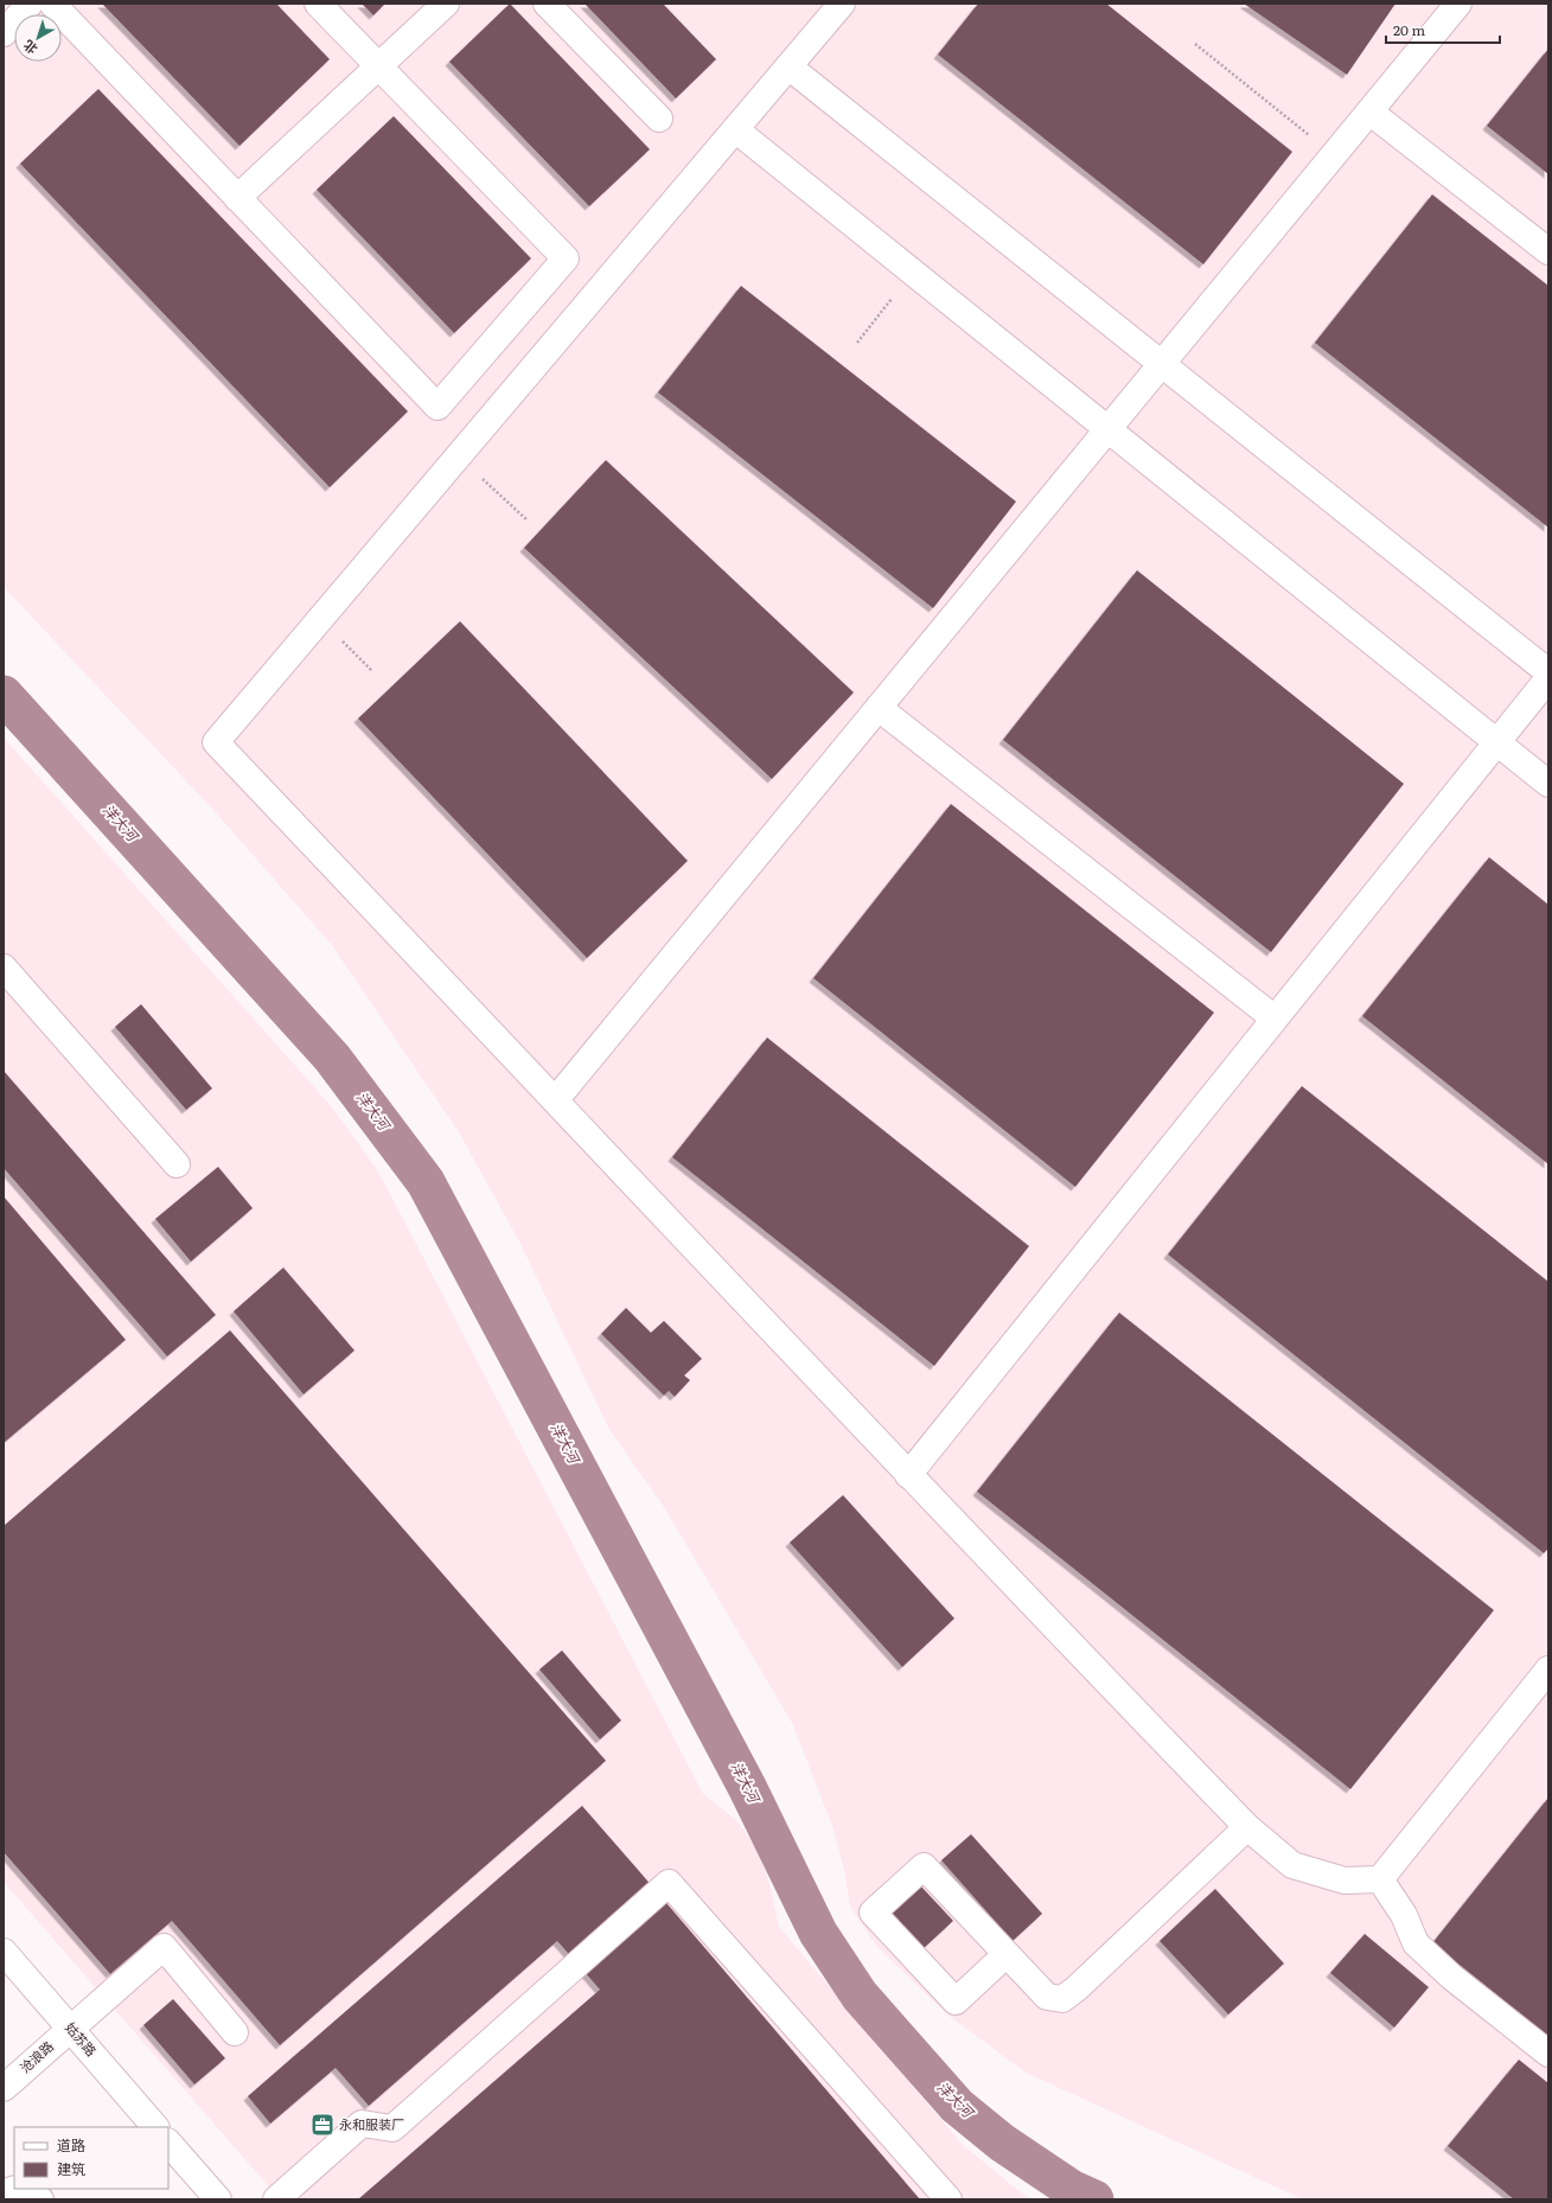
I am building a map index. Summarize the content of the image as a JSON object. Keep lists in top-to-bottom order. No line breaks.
{"streets":{"street":["姑苏路","沧浪路"]},"crossings":[["姑苏路","沧浪路"]],"water":["洋大河"],"places":{"office":["永和服装厂"]},"legend":["道路","建筑"],"scale_bar":"20 m","north":"bottom left"}
